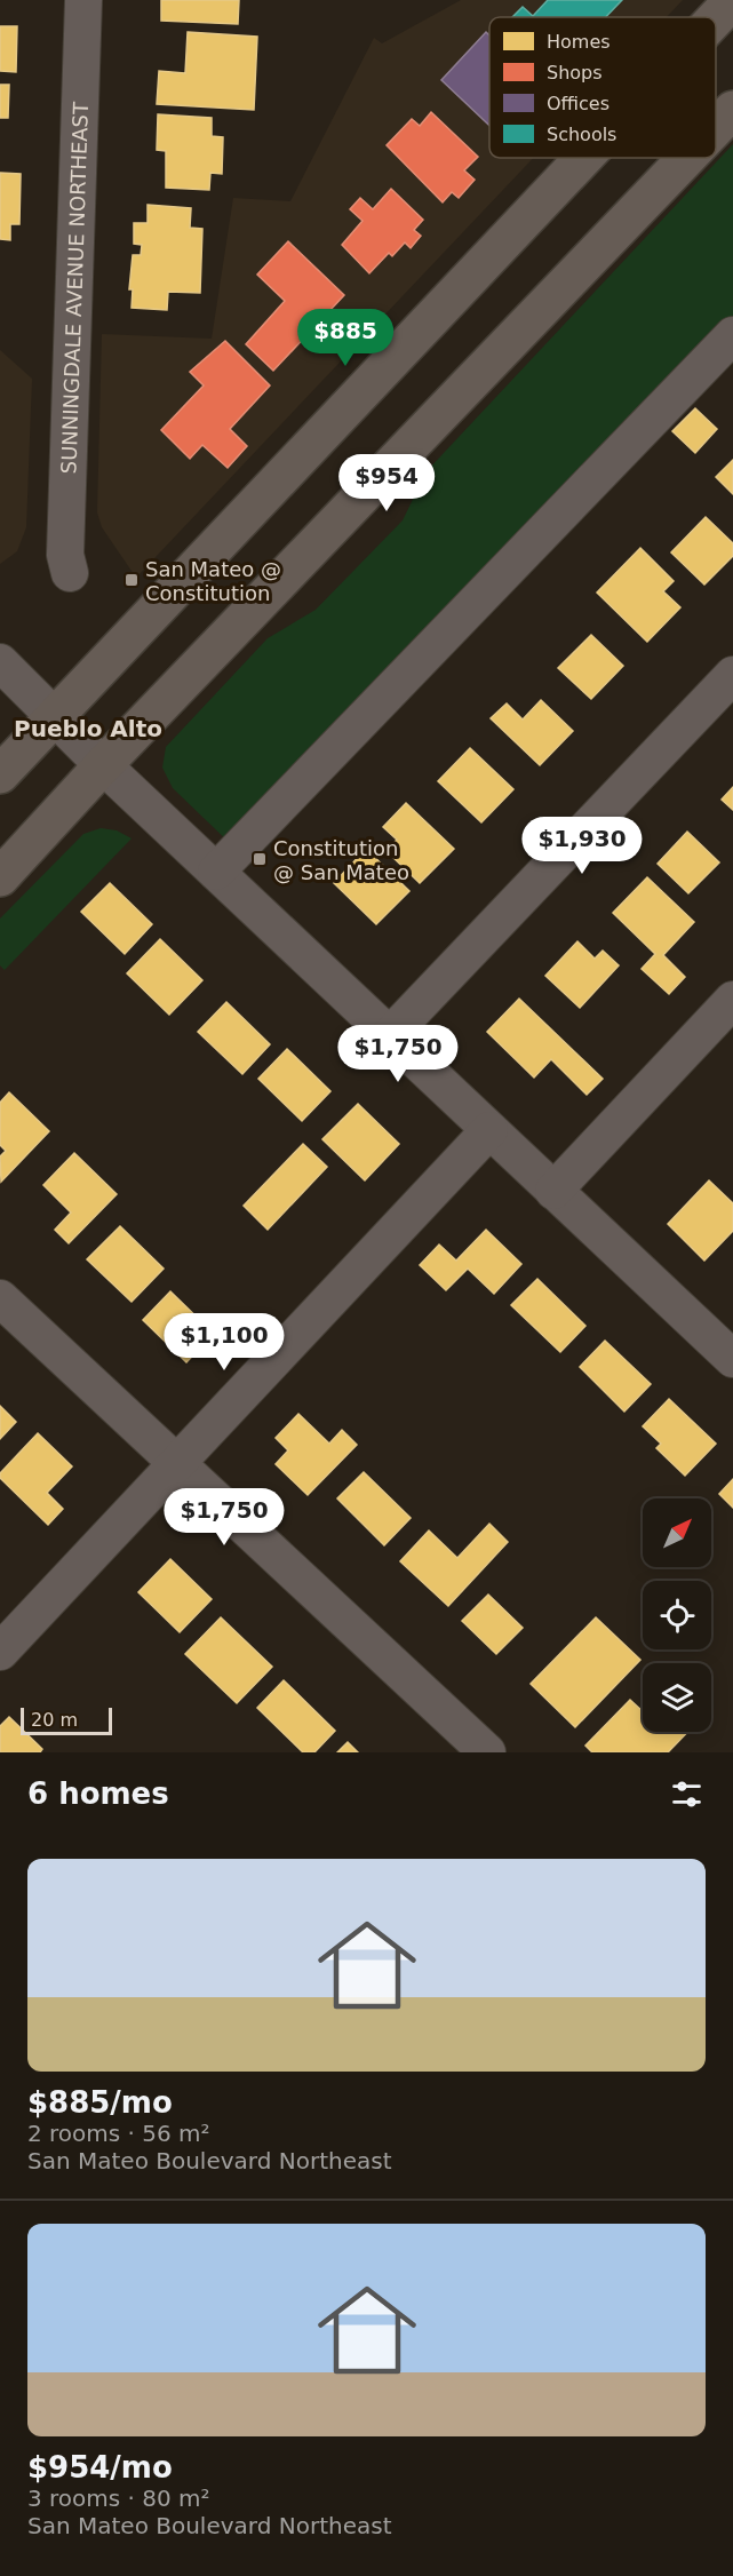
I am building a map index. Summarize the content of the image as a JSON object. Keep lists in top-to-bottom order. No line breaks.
{"streets":{"street":["SUNNINGDALE AVENUE NORTHEAST"]},"districts":["Pueblo Alto"],"places":{"transit":["San Mateo @ Constitution","Constitution @ San Mateo"]},"legend":["Homes","Shops","Offices","Schools"],"scale_bar":"20 m","north":"top right","page":{"price":["$885","$954","$1,930","$1,750","$1,100","$1,750"],"scale":"20 m","heading":"6 homes","list":[{"name":"$885/mo","note":"2 rooms · 56 m² · San Mateo Boulevard Northeast"},{"name":"$954/mo","note":"3 rooms · 80 m² · San Mateo Boulevard Northeast"}]}}
